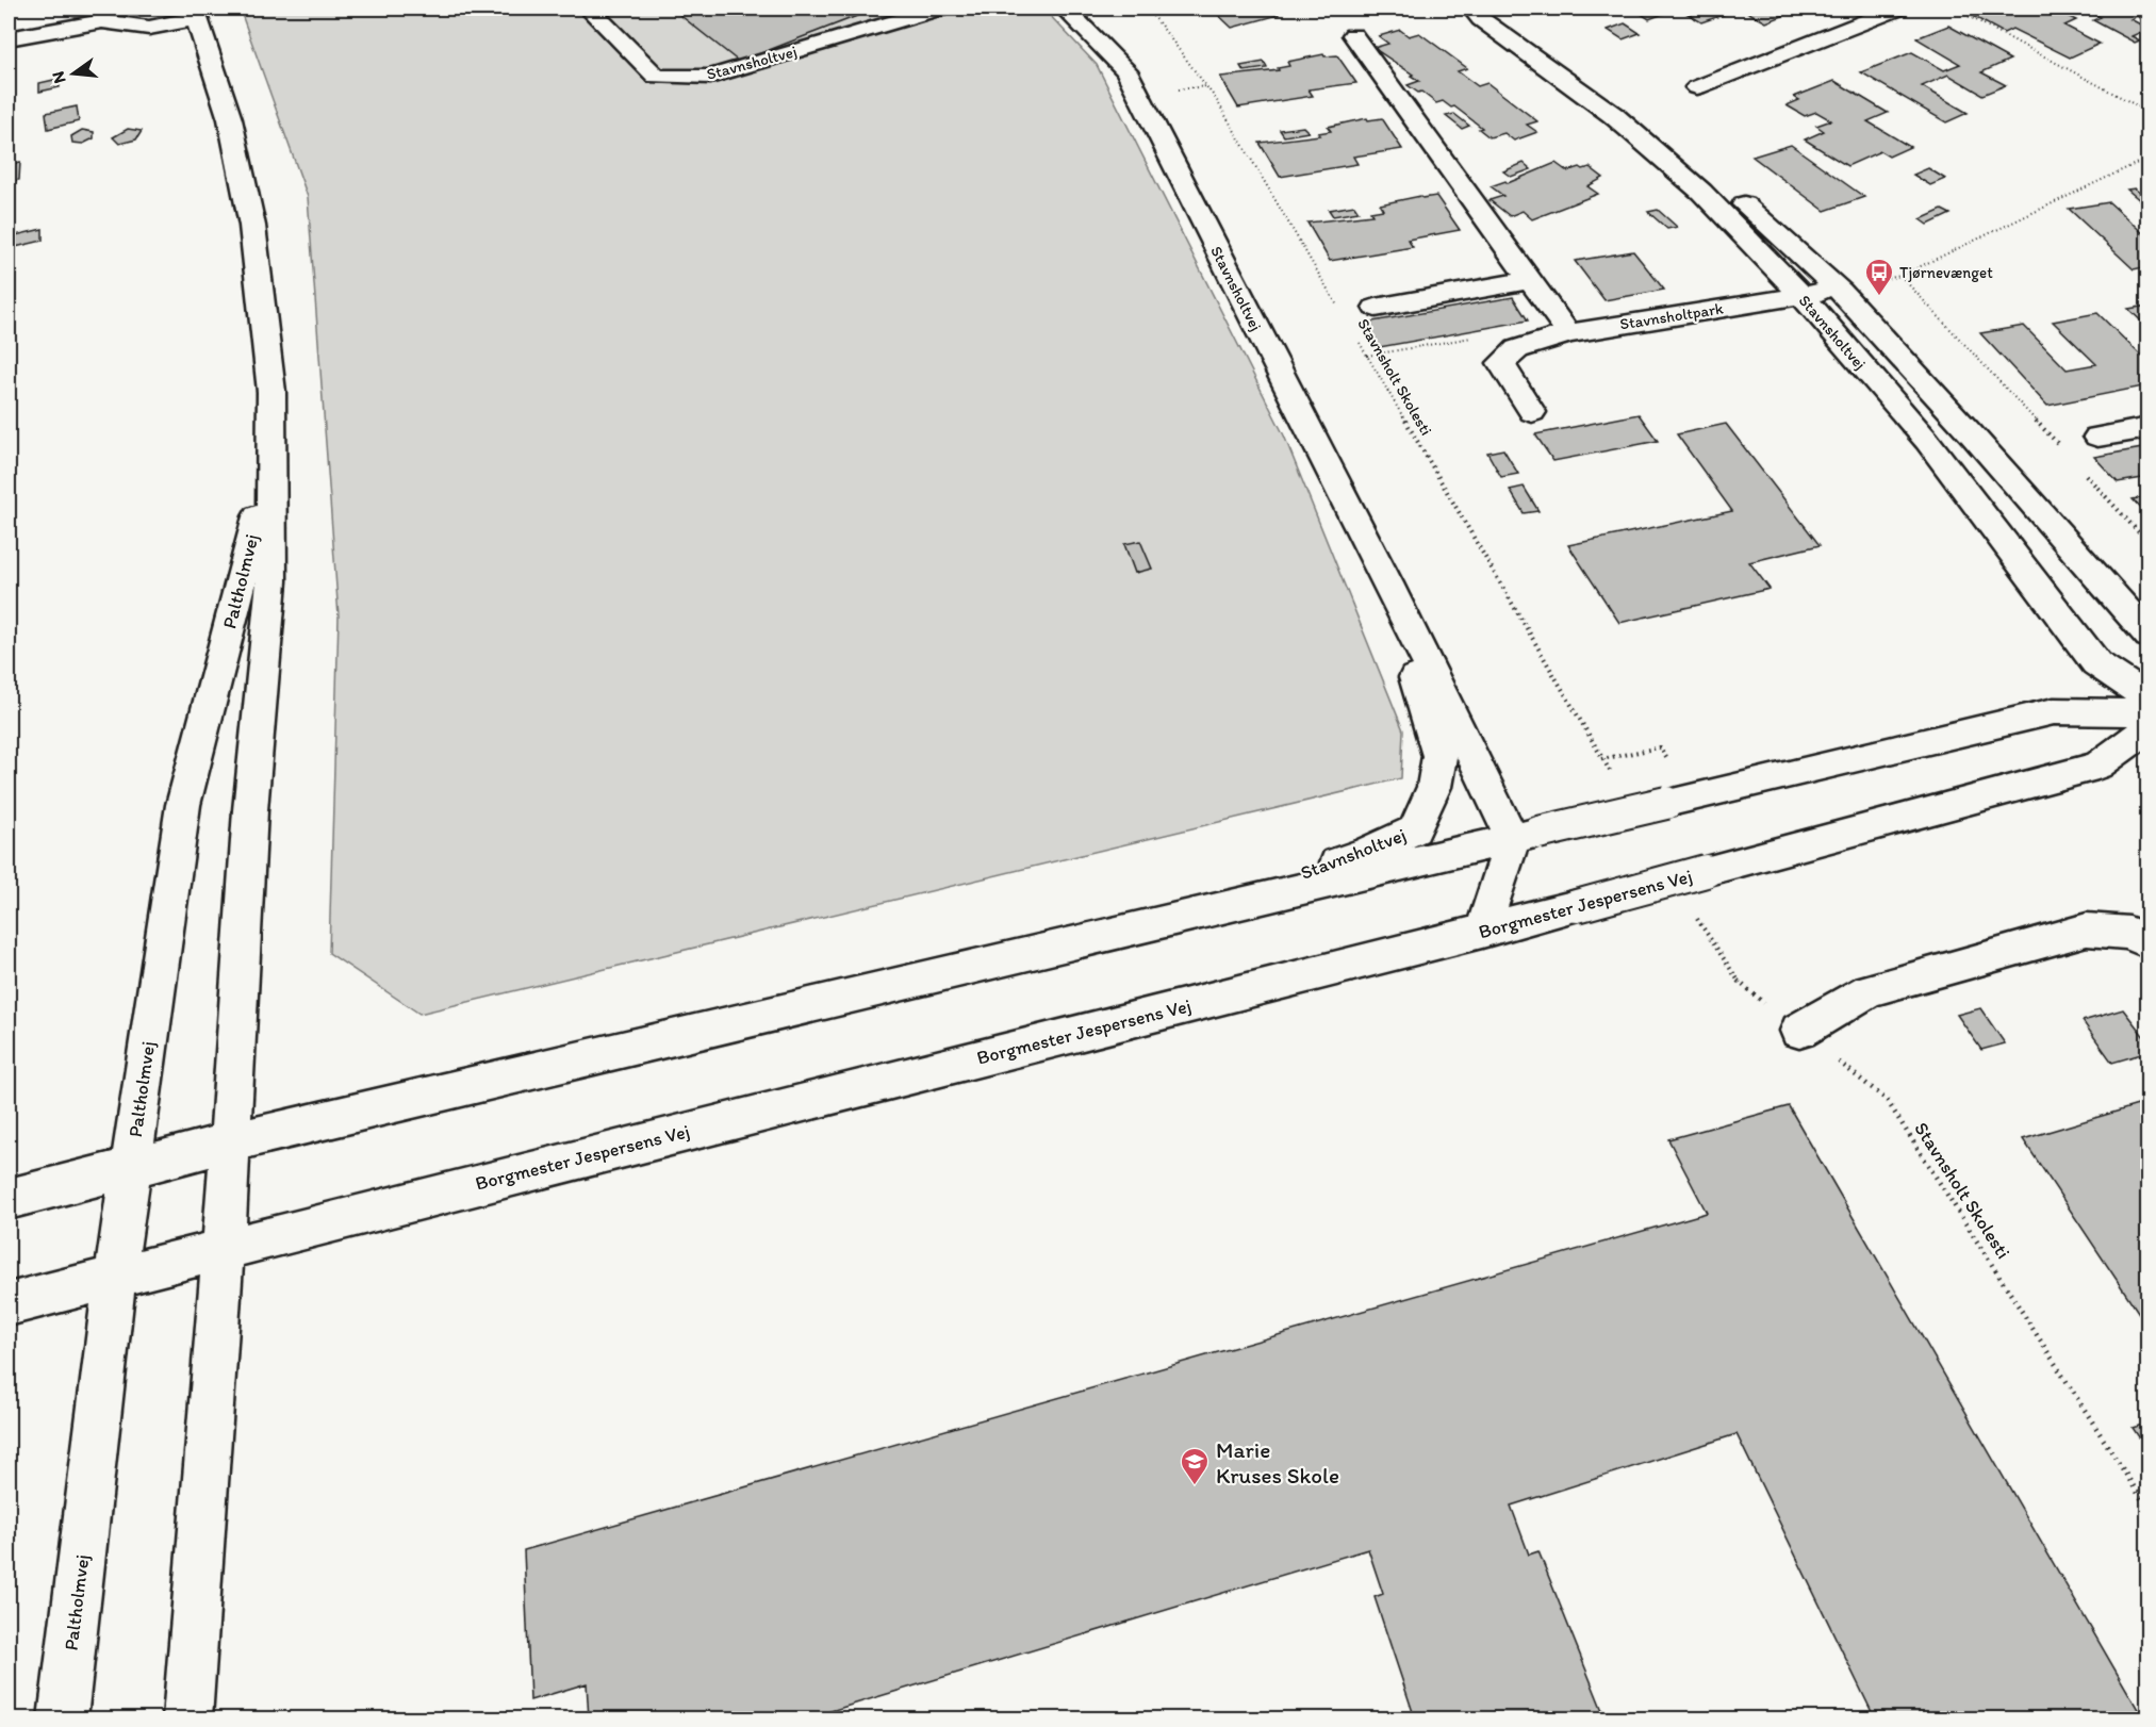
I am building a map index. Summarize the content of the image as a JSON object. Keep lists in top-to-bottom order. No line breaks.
{"streets":{"street":["Stavnsholtvej","Stavnsholtpark","Paltholmvej","Borgmester Jespersens Vej"],"path":["Stavnsholt Skolesti"]},"crossings":[["Stavnsholtvej","Stavnsholtpark"],["Paltholmvej","Borgmester Jespersens Vej"]],"places":{"bus stop":["Tjørnevænget"],"school or university":["Marie Kruses Skole"]},"north":"left"}
